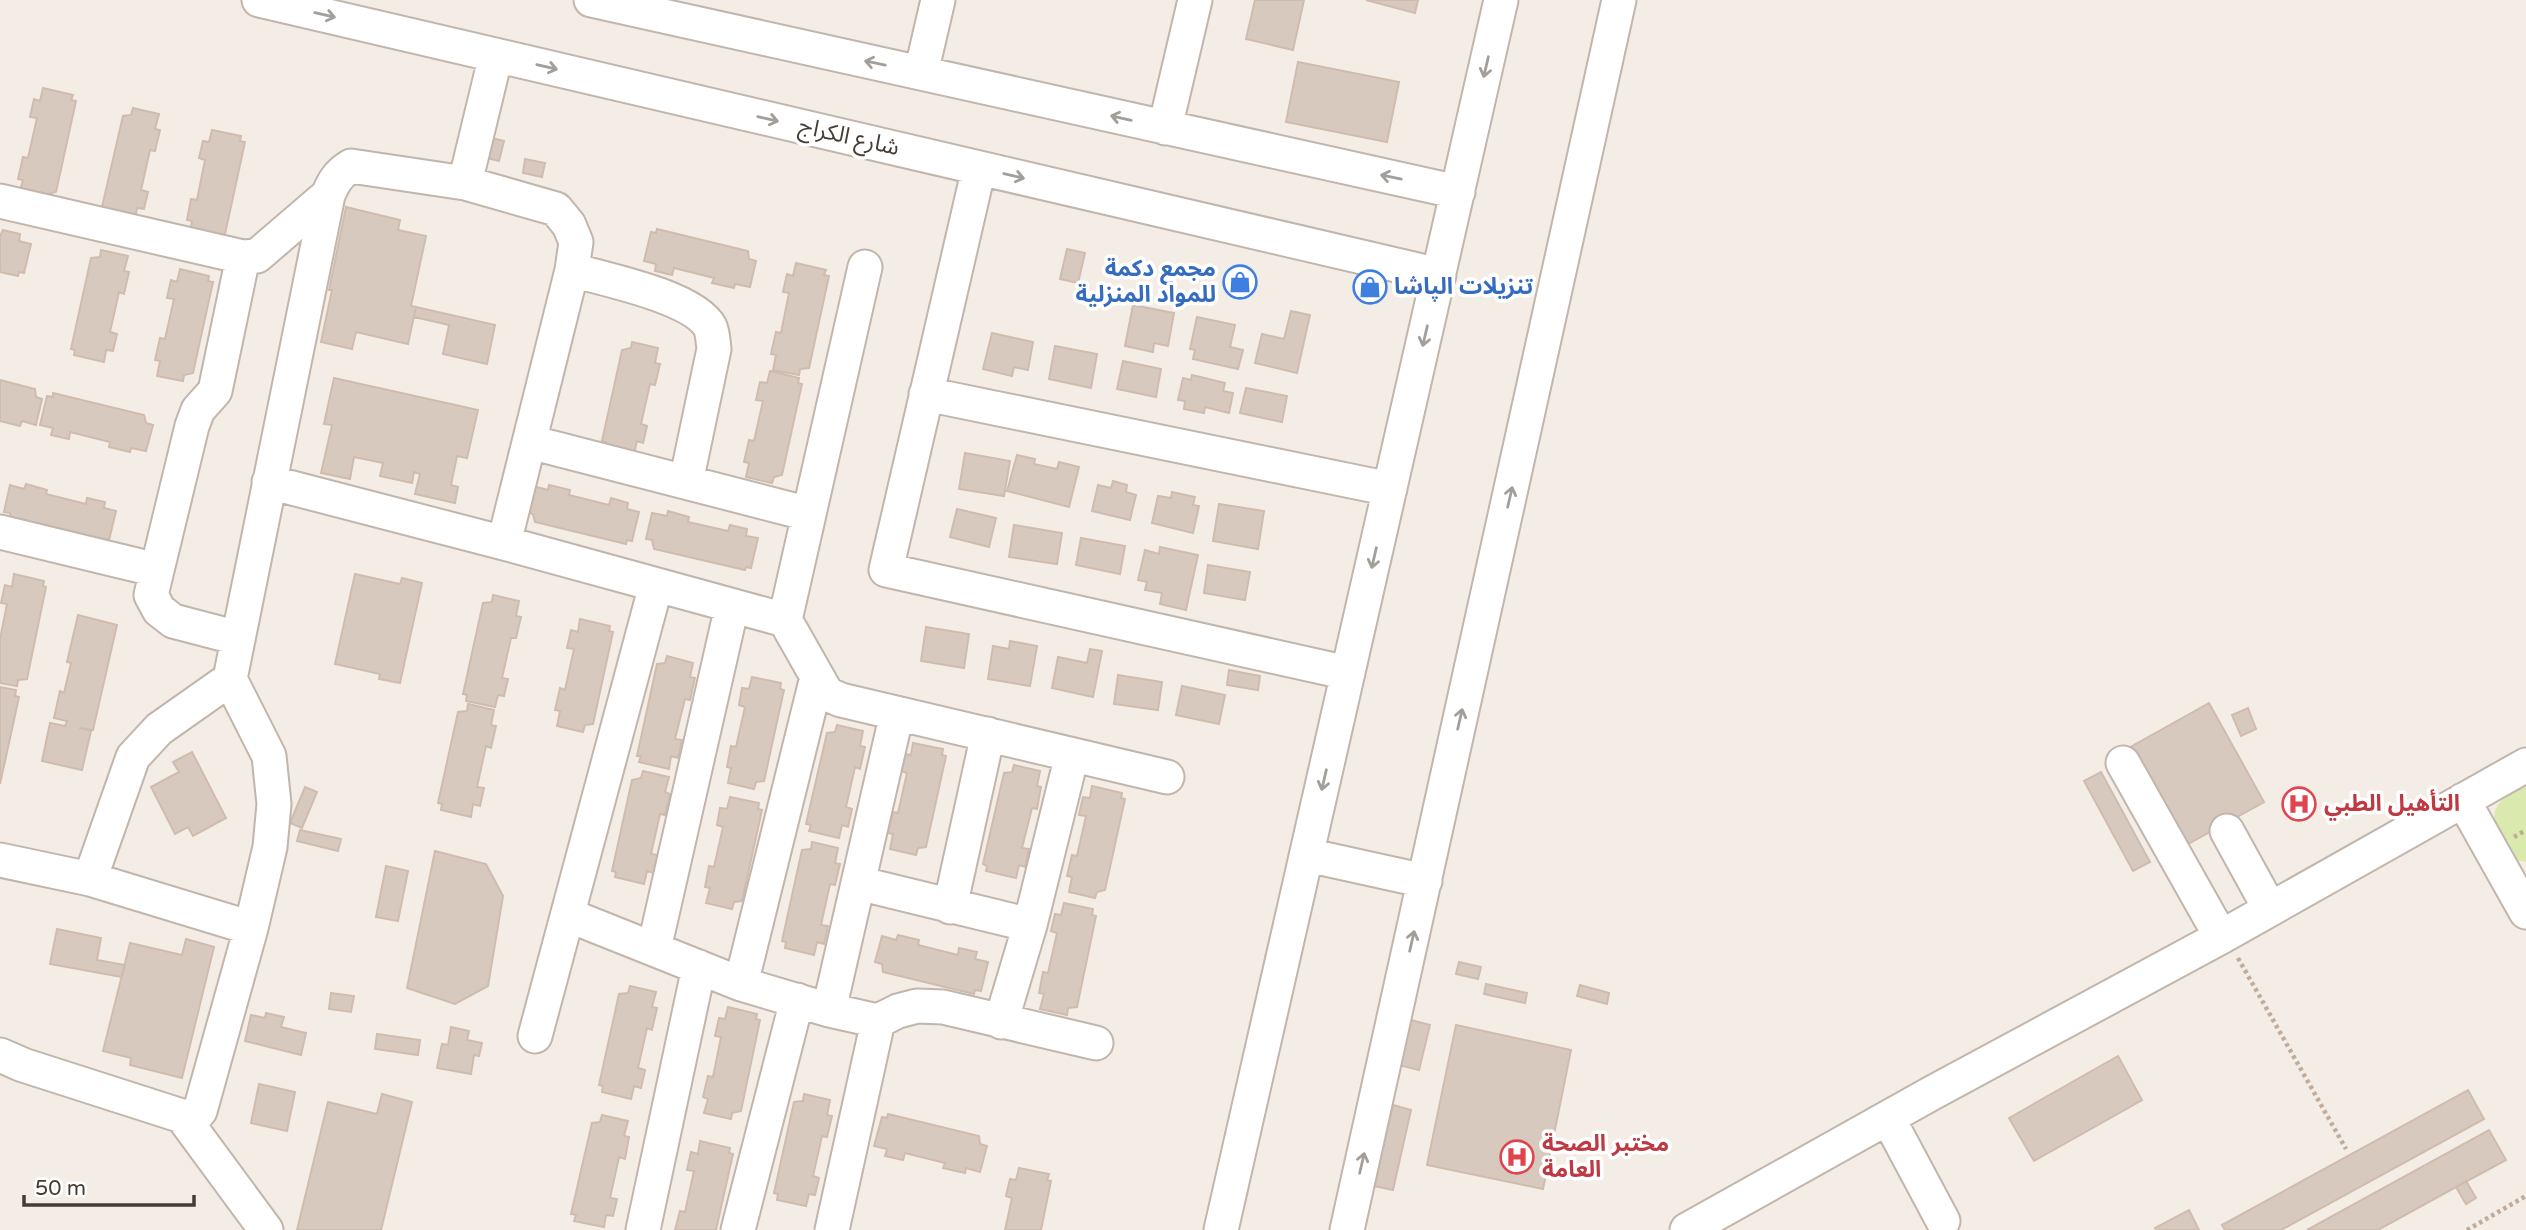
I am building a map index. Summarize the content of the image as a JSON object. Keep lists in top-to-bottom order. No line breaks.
{"streets":{"street":["شارع الكراج"]},"places":{"shop":["مجمع دكمة للمواد المنزلية","تنزيلات الپاشا"],"hospital":["التأهيل الطبي","مختبر الصحة العامة"]},"scale_bar":"50 m"}
